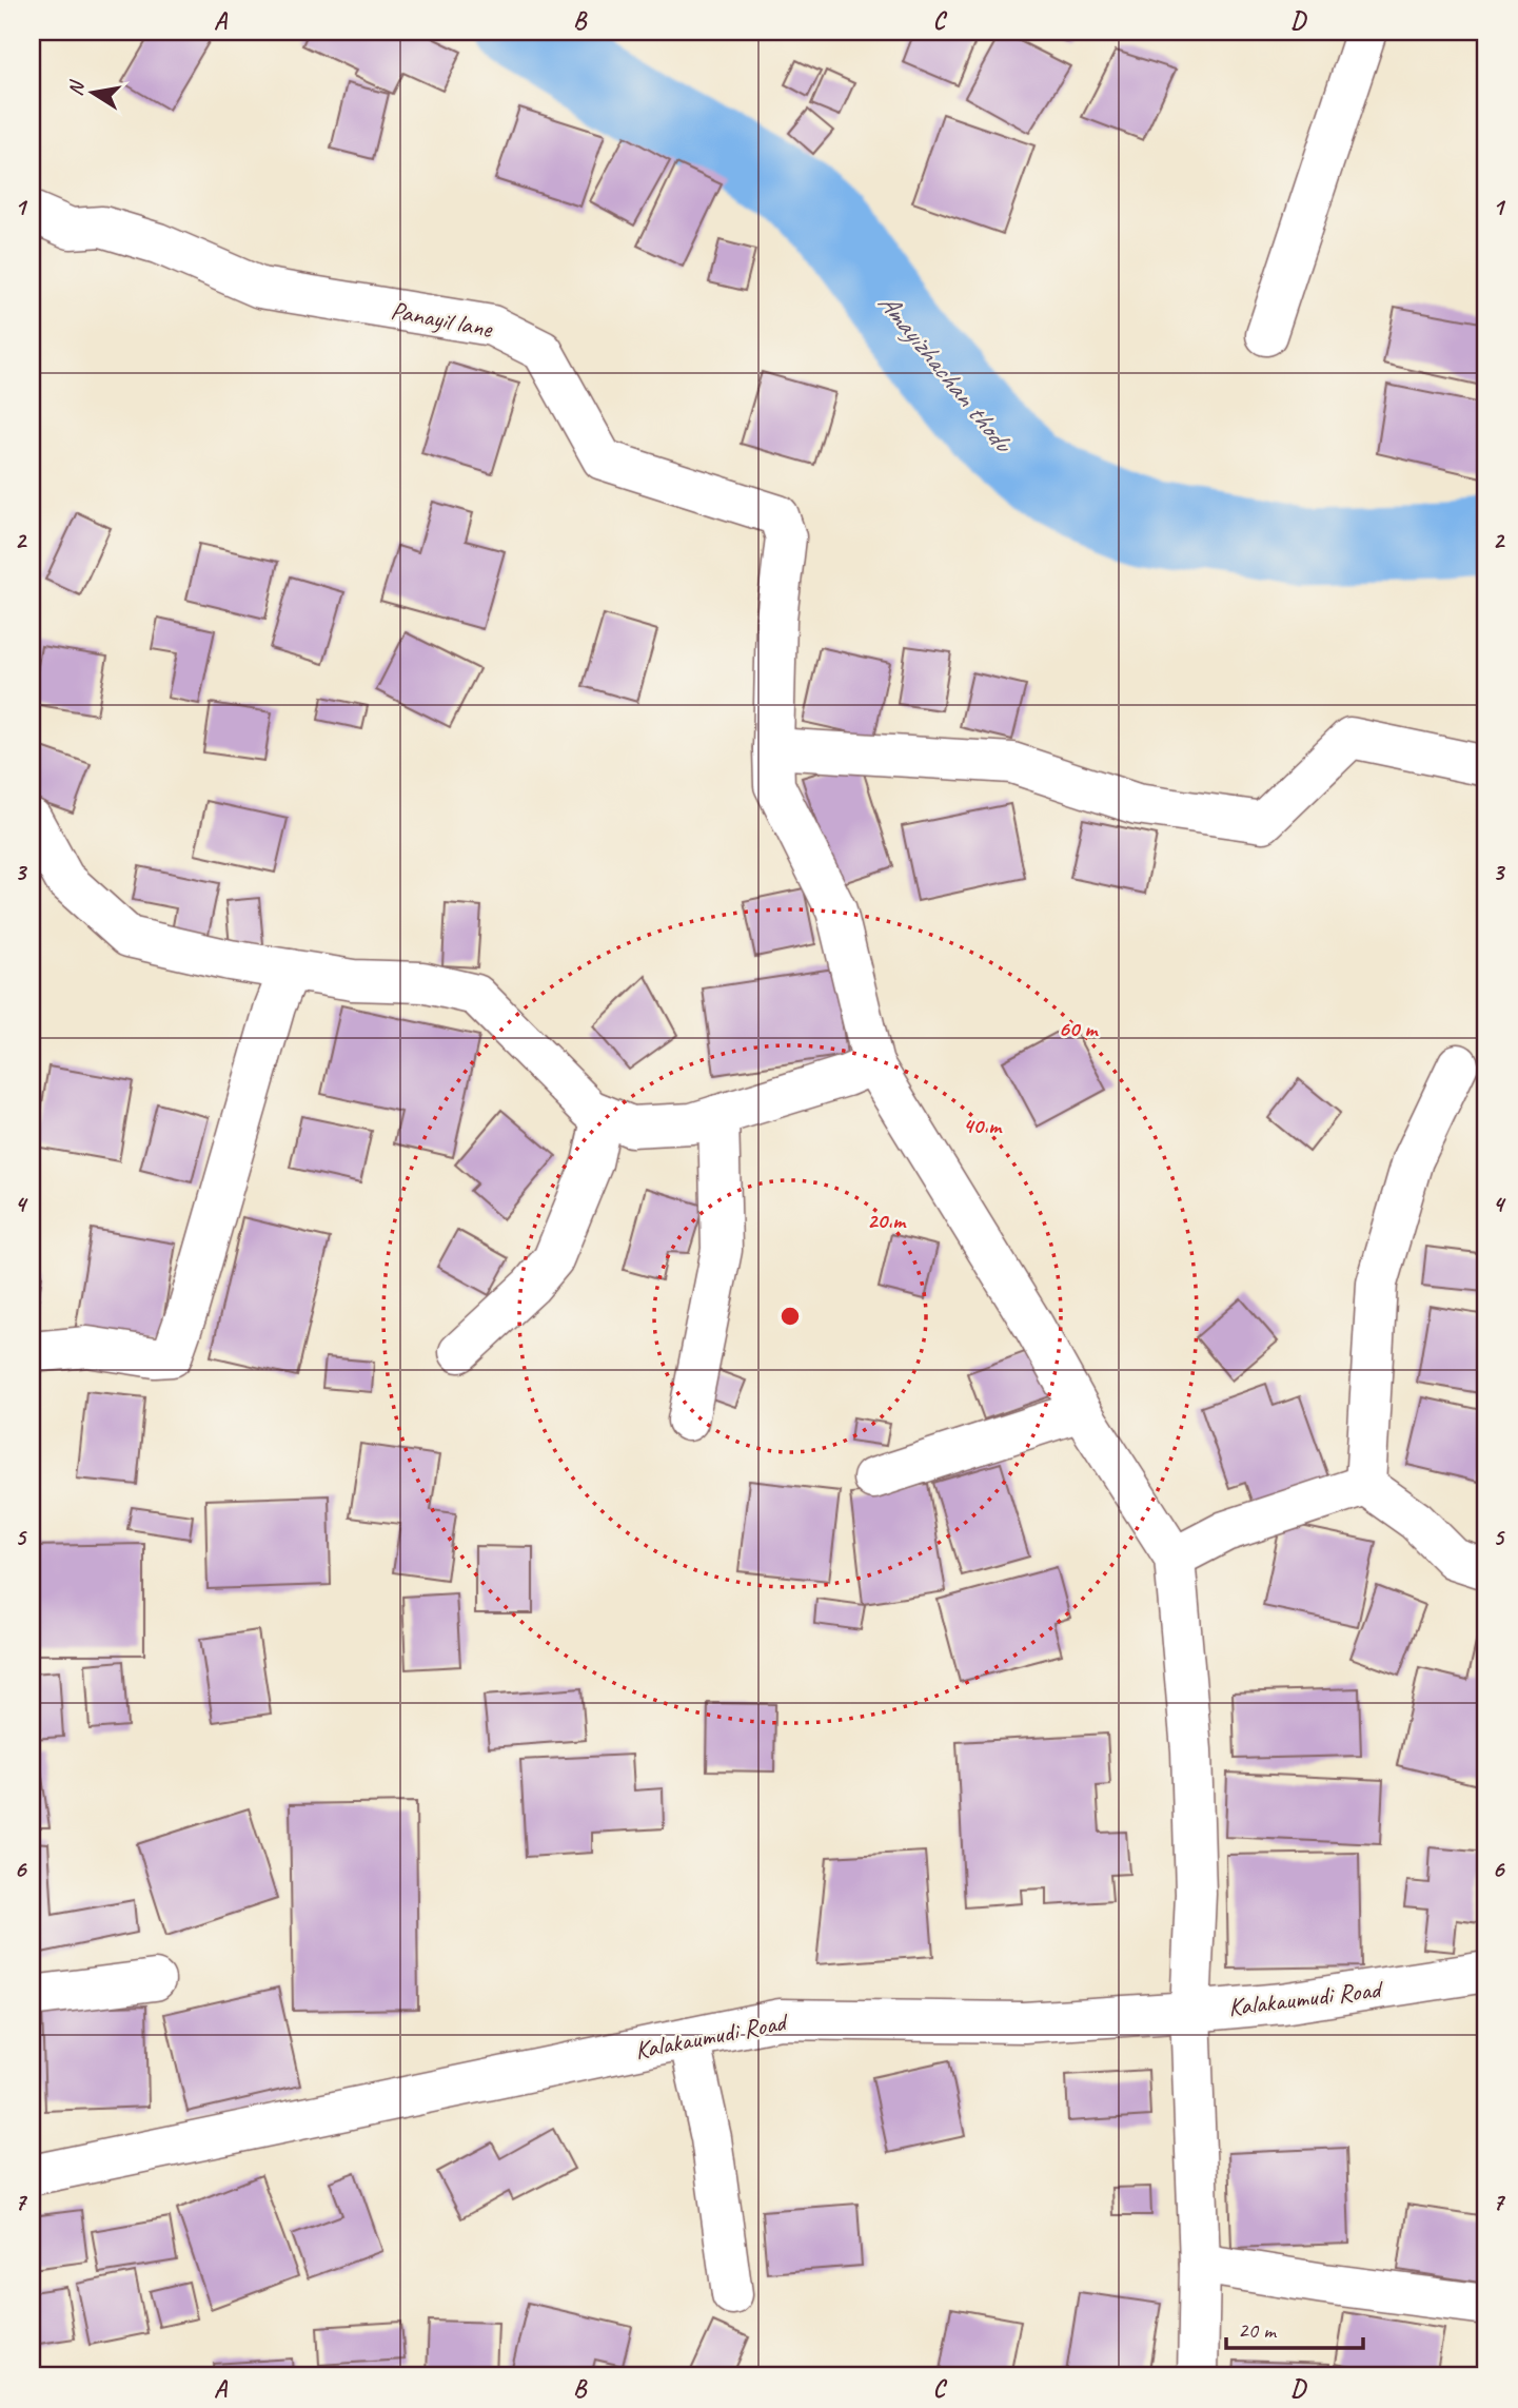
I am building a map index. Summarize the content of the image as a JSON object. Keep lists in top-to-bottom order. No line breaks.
{"streets":{"street":["Panayil lane","Kalakaumudi Road"]},"water":["Amayizhachan thodu"],"scale_bar":"20 m","north":"left","grid":{"columns":["A","B","C","D"],"rows":["1","2","3","4","5","6","7"]},"rings":["60 m","40 m","20 m"]}
